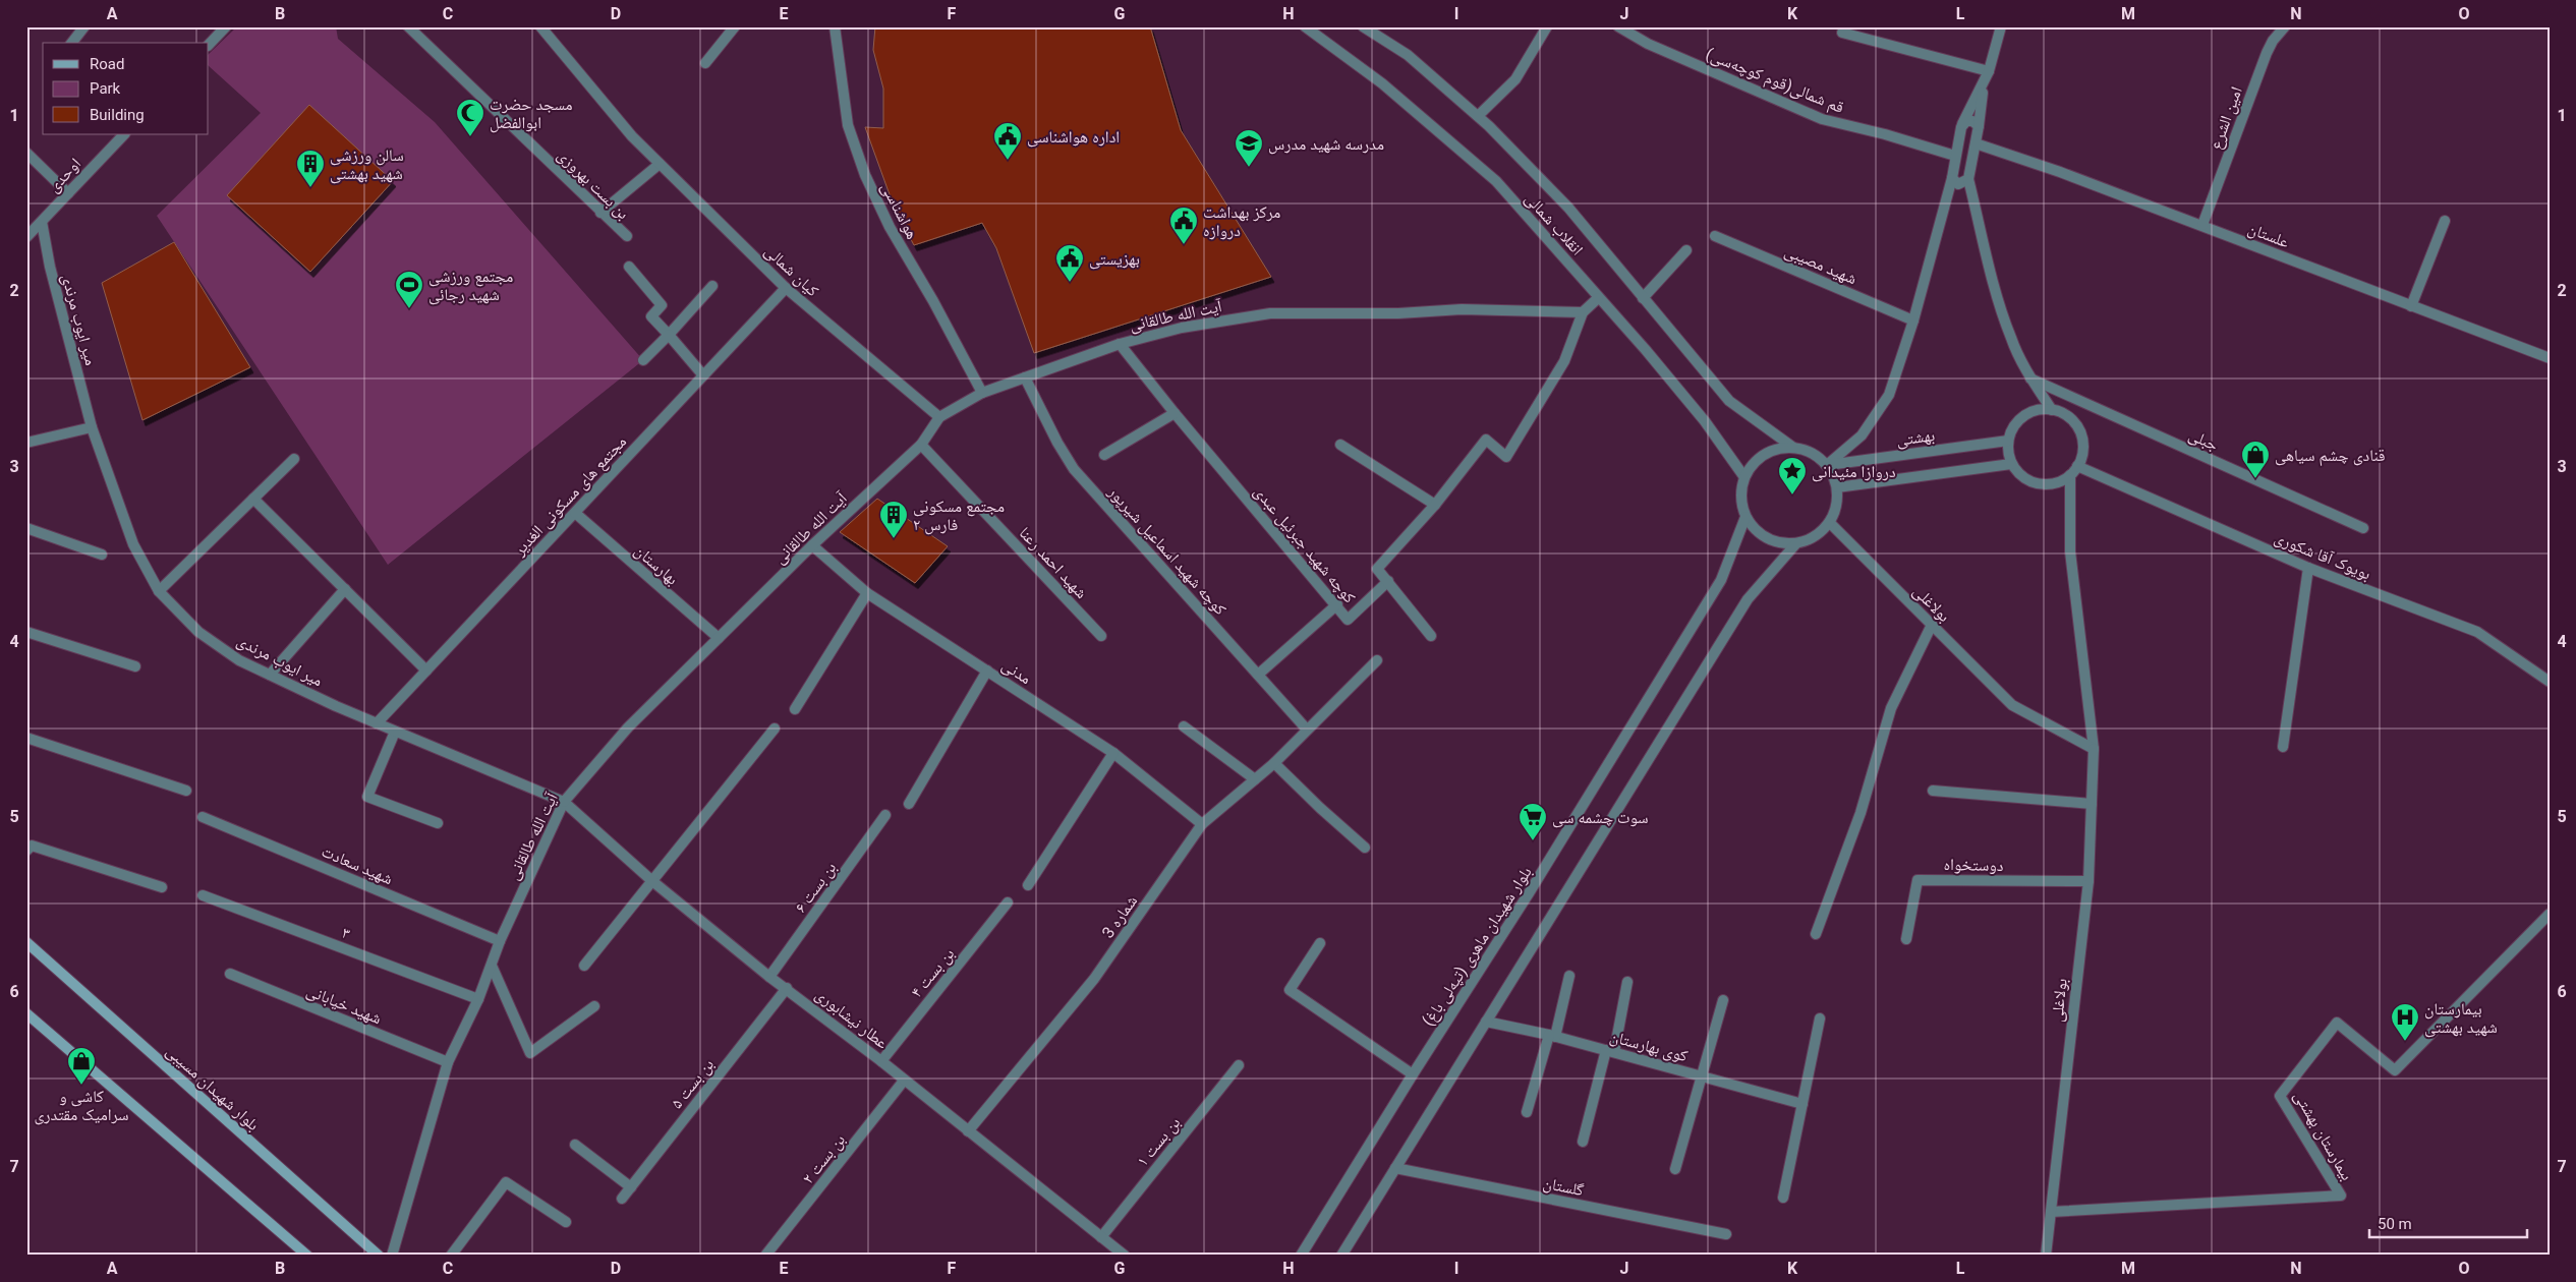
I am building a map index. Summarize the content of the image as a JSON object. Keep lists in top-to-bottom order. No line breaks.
{"streets":{"main road":["بلوار شهیدان مسیبی"],"street":["قم شمالی(قوم کوچه‌سی)","امین الشرع","اوحدی","بن بست بهروزی","هواشناسی","انقلاب شمالی","علستان","شهید مصیبی","کیان شمالی","آیت الله طالقانی","میر ایوب مرندی","بهشتی","جبلی","مجتمع های مسکونی الغدیر","کوچه شهید جبرئیل عبدی","کوچه شهید اسماعیل شیرپور","بویوک آقا شکوری","شهید احمد رعنا","بهارستان","بولاغلی","مدنی","شهید سعادت","دوستخواه","بن بست ۶","شماره 3","۳","بلوار شهیدان ماهری (تپه‌لی باغ)","بن بست ۴","شهید خیابانی","عطار نیشابوری","کوی بهارستان","بن بست ۵","بیمارستان بهشتی","بن بست ۱","بن بست ۲","گلستان"]},"crossings":[["امین الشرع","علستان"],["اوحدی","میر ایوب مرندی"],["هواشناسی","آیت الله طالقانی"],["انقلاب شمالی","بهشتی"],["انقلاب شمالی","بولاغلی"],["انقلاب شمالی","بلوار شهیدان ماهری (تپه‌لی باغ)"],["کیان شمالی","آیت الله طالقانی"],["کیان شمالی","مجتمع های مسکونی الغدیر"],["آیت الله طالقانی","میر ایوب مرندی"],["آیت الله طالقانی","کوچه شهید جبرئیل عبدی"],["آیت الله طالقانی","کوچه شهید اسماعیل شیرپور"],["آیت الله طالقانی","شهید احمد رعنا"],["آیت الله طالقانی","بهارستان"],["آیت الله طالقانی","مدنی"],["آیت الله طالقانی","شهید سعادت"],["آیت الله طالقانی","۳"],["آیت الله طالقانی","شهید خیابانی"],["آیت الله طالقانی","عطار نیشابوری"],["میر ایوب مرندی","مجتمع های مسکونی الغدیر"],["میر ایوب مرندی","عطار نیشابوری"],["بهشتی","بویوک آقا شکوری"],["بهشتی","بولاغلی"],["بهشتی","بلوار شهیدان ماهری (تپه‌لی باغ)"],["مجتمع های مسکونی الغدیر","بهارستان"],["کوچه شهید اسماعیل شیرپور","شماره 3"],["بویوک آقا شکوری","بولاغلی"],["بولاغلی","دوستخواه"],["بولاغلی","بلوار شهیدان ماهری (تپه‌لی باغ)"],["بولاغلی","بیمارستان بهشتی"],["مدنی","شماره 3"],["بن بست ۶","عطار نیشابوری"],["شماره 3","عطار نیشابوری"],["بن بست ۴","عطار نیشابوری"],["عطار نیشابوری","بن بست ۵"],["عطار نیشابوری","بن بست ۱"],["عطار نیشابوری","بن بست ۲"]],"places":{"mosque":["مسجد حضرت ابوالفضل"],"public building":["اداره هواشناسی","مرکز بهداشت دروازه","بهزیستی"],"school or university":["مدرسه شهید مدرس"],"building":["سالن ورزشی شهید بهشتی","مجتمع مسکونی فارس ۲"],"sports":["مجتمع ورزشی شهید رجائی"],"shop":["قنادی چشم سیاهی","کاشی و سرامیک مقتدری"],"place":["دروازا مئیدانی"],"supermarket":["سوت چشمه سی"],"hospital":["بیمارستان شهید بهشتی"]},"legend":["Road","Park","Building"],"scale_bar":"50 m","grid":{"columns":["A","B","C","D","E","F","G","H","I","J","K","L","M","N","O"],"rows":["1","2","3","4","5","6","7"]}}
